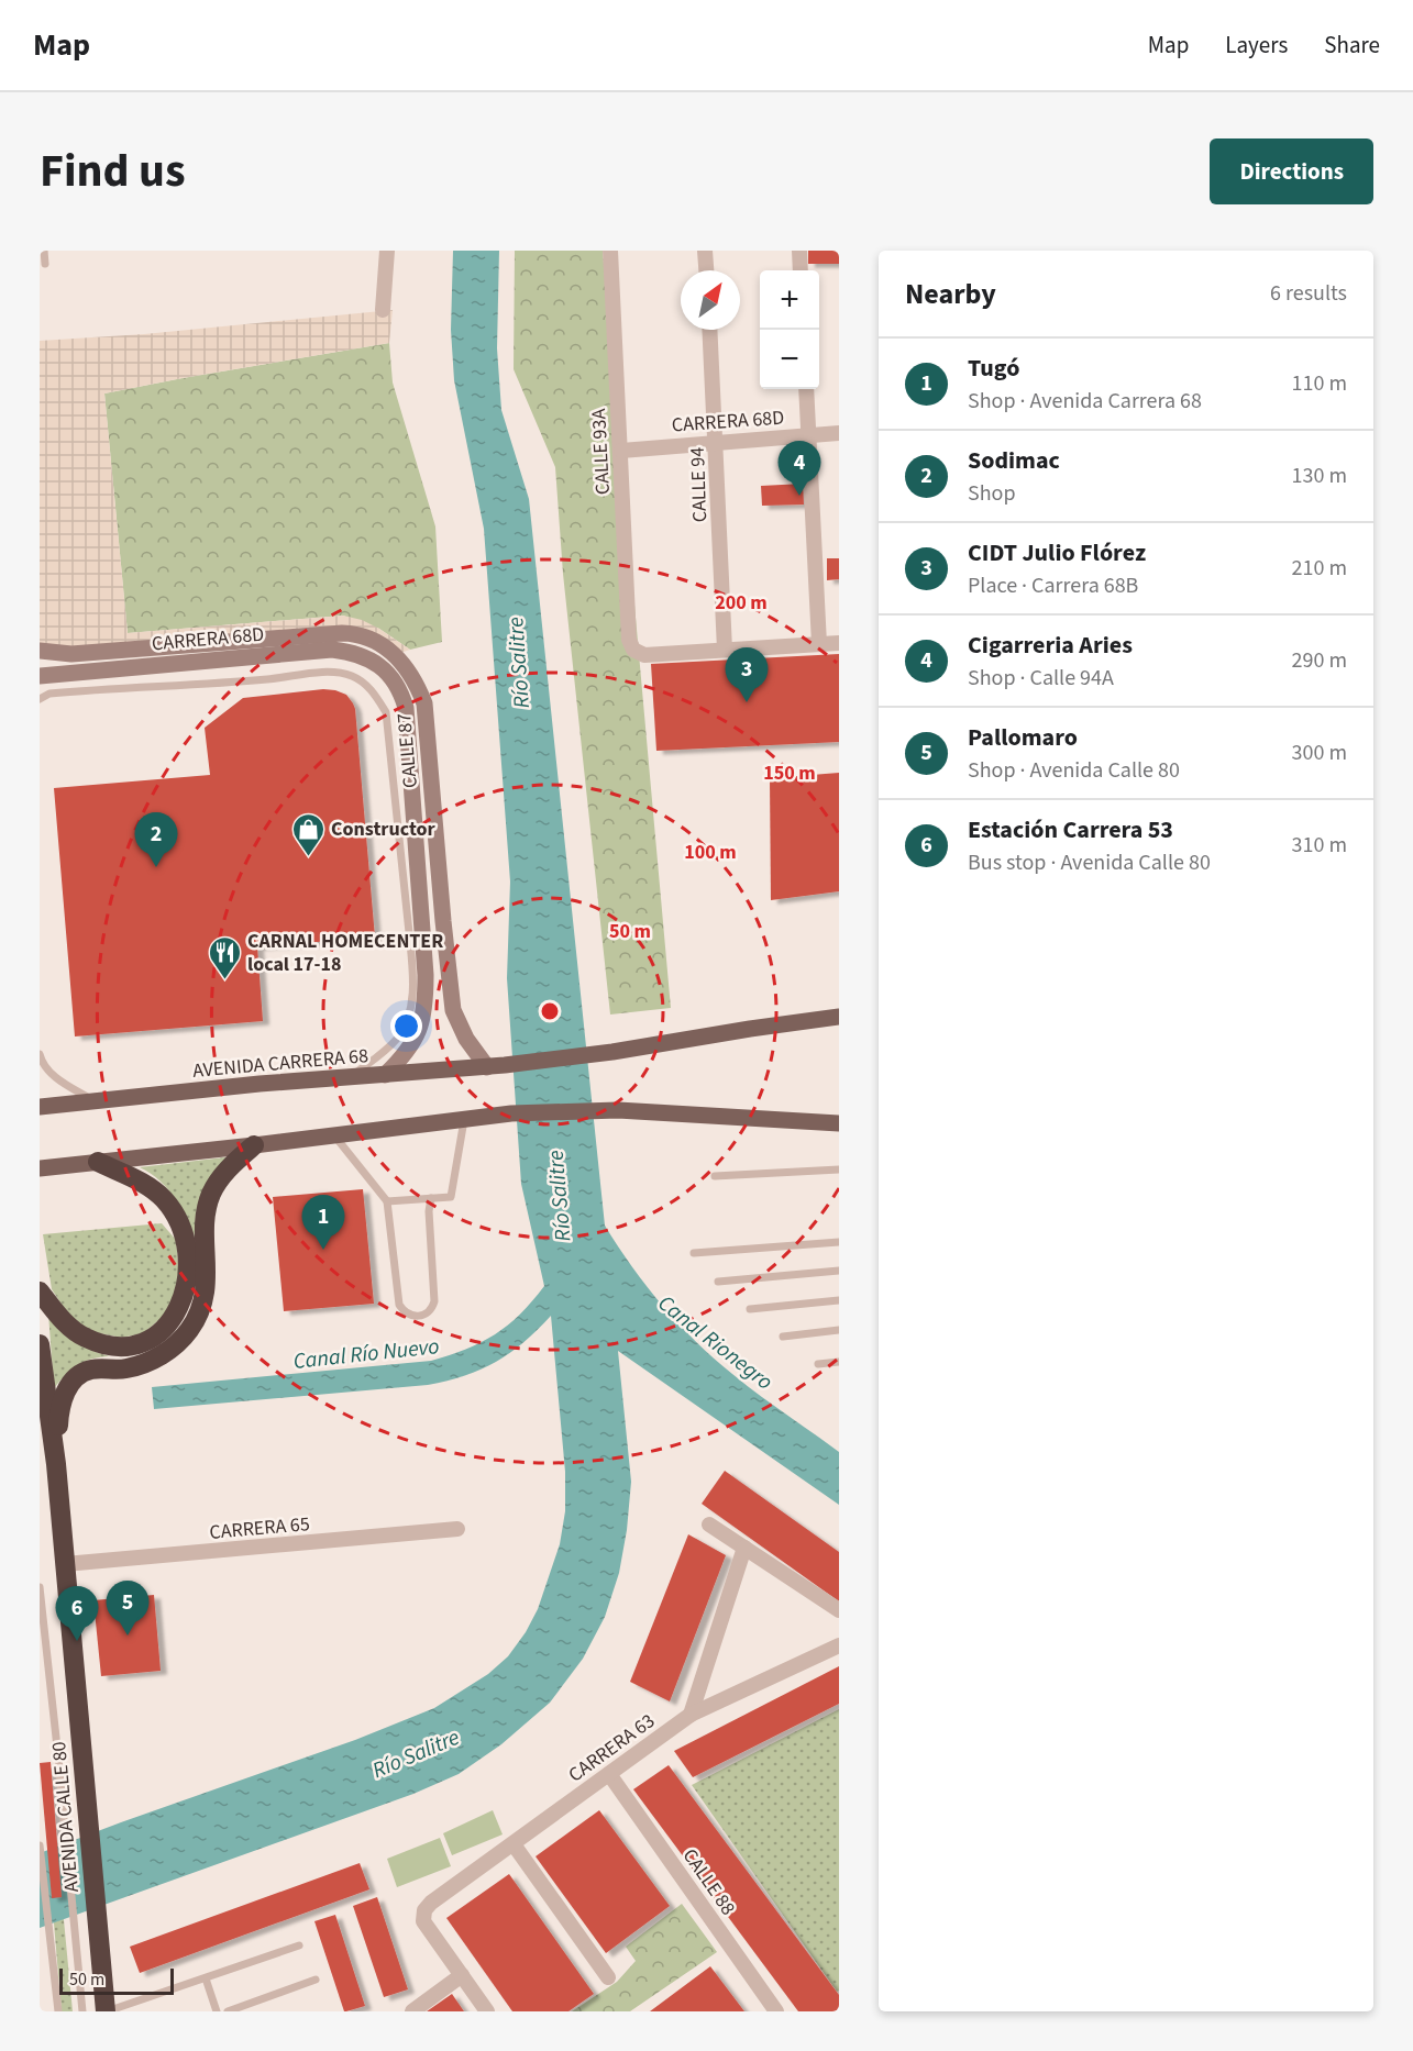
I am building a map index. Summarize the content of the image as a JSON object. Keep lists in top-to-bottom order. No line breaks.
{"streets":{"highway":["AVENIDA CALLE 80"],"main road":["AVENIDA CARRERA 68"],"street":["CARRERA 68D","CALLE 93A","CALLE 94","CALLE 87","CARRERA 65","CARRERA 63","CALLE 88"]},"crossings":[["CARRERA 68D","CALLE 93A"],["CARRERA 68D","CALLE 94"],["CARRERA 68D","CALLE 87"],["CALLE 93A","CALLE 94"],["CALLE 87","AVENIDA CARRERA 68"],["CARRERA 65","AVENIDA CALLE 80"],["CARRERA 63","CALLE 88"]],"water":["Río Salitre","Canal Rionegro","Canal Río Nuevo"],"places":{"shop":["Constructor"],"restaurant":["CARNAL HOMECENTER local 17-18"]},"scale_bar":"50 m","north":"top right","page":{"header":"Map","nav":["Map","Layers","Share"],"title":"Find us","buttons":"Directions","heading":["Nearby","6 results"],"map_buttons":["+","−"],"list":[{"mark":"1","name":"Tugó","note":"Shop · Avenida Carrera 68","value":"110 m"},{"mark":"2","name":"Sodimac","note":"Shop","value":"130 m"},{"mark":"3","name":"CIDT Julio Flórez","note":"Place · Carrera 68B","value":"210 m"},{"mark":"4","name":"Cigarreria Aries","note":"Shop · Calle 94A","value":"290 m"},{"mark":"5","name":"Pallomaro","note":"Shop · Avenida Calle 80","value":"300 m"},{"mark":"6","name":"Estación Carrera 53","note":"Bus stop · Avenida Calle 80","value":"310 m"}],"pins":["4","3","2","1","5","6"],"scale":"50 m"},"rings":["200 m","150 m","100 m","50 m"]}
